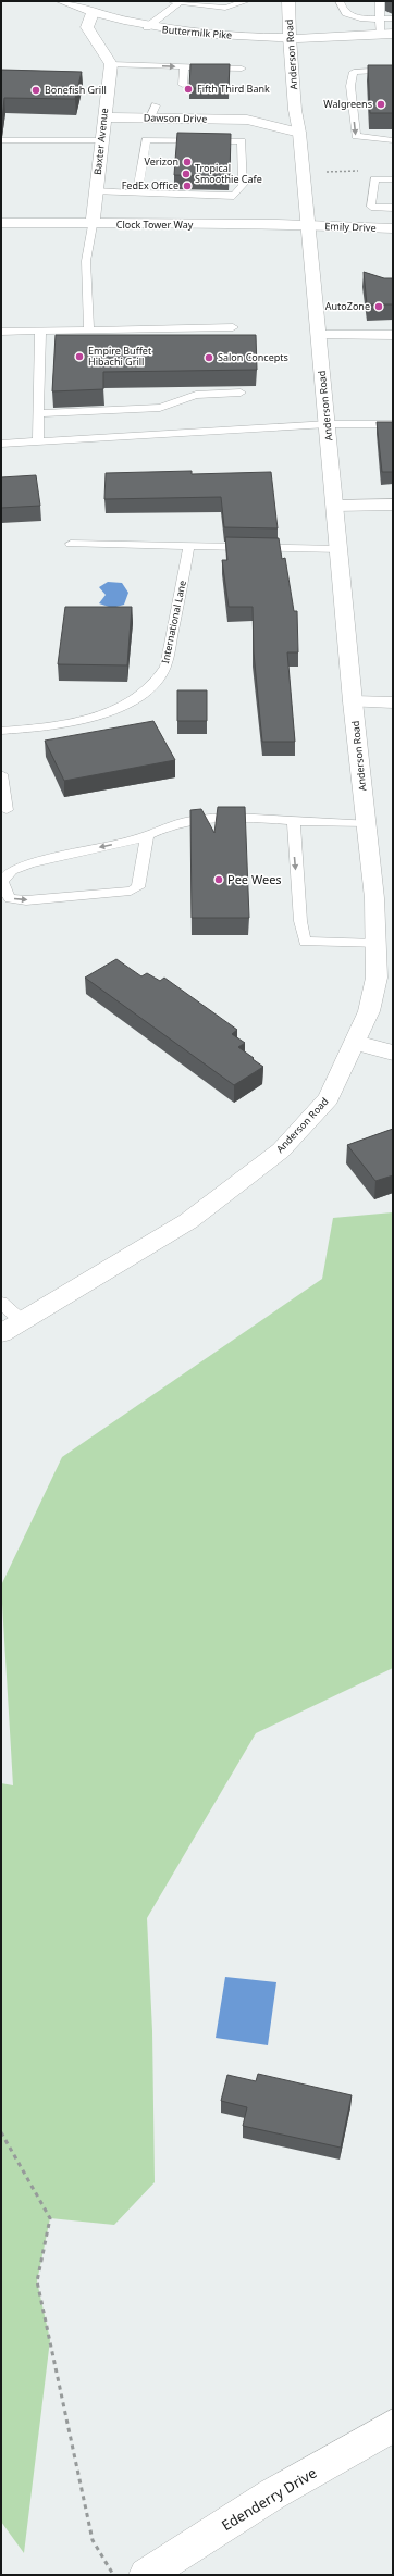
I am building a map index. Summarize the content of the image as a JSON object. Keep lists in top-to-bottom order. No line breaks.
{"streets":{"street":["Buttermilk Pike","Anderson Road","Dawson Drive","Baxter Avenue","Clock Tower Way","Emily Drive","Edenderry Drive"],"lane":["International Lane"]},"crossings":[["Buttermilk Pike","Anderson Road"],["Anderson Road","Dawson Drive"],["Anderson Road","Clock Tower Way"],["Anderson Road","Emily Drive"],["Dawson Drive","Baxter Avenue"],["Baxter Avenue","Clock Tower Way"],["Clock Tower Way","Emily Drive"]],"places":["Fifth Third Bank","Bonefish Grill","Walgreens","Verizon","Tropical Smoothie Cafe","FedEx Office","AutoZone","Empire Buffet Hibachi Grill","Salon Concepts","Pee Wees"]}
